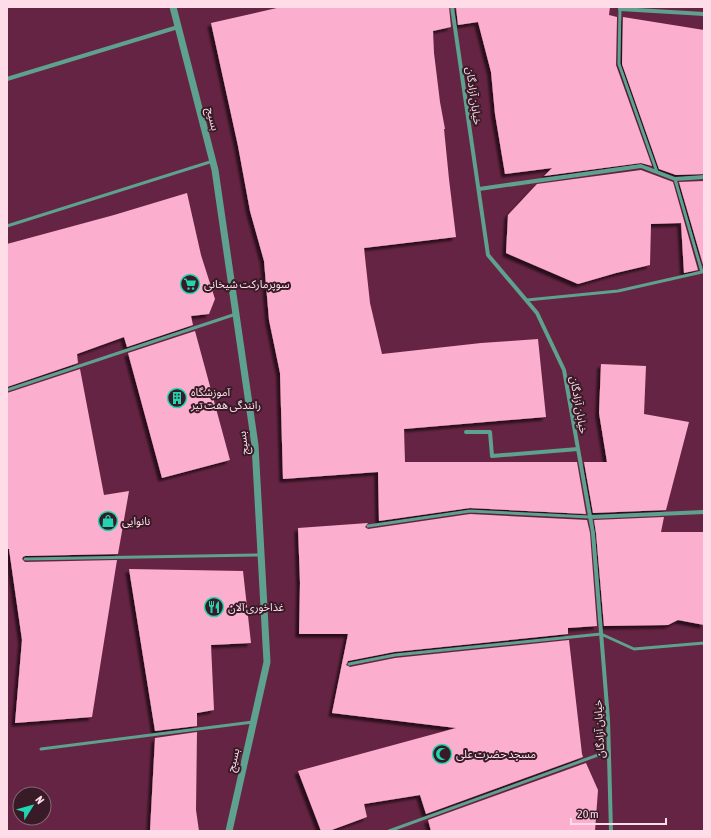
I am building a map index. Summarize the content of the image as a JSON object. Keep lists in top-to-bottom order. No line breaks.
{"streets":{"street":["خیابان آزادگان","بسیج"]},"places":{"supermarket":["سوپرمارکت شیخانی"],"building":["آموزشگاه رانندگی هفت تیر"],"shop":["نانوایی"],"restaurant":["غذاخوری آلان"],"mosque":["مسجد حضرت علی"]},"scale_bar":"20 m","north":"top right"}
